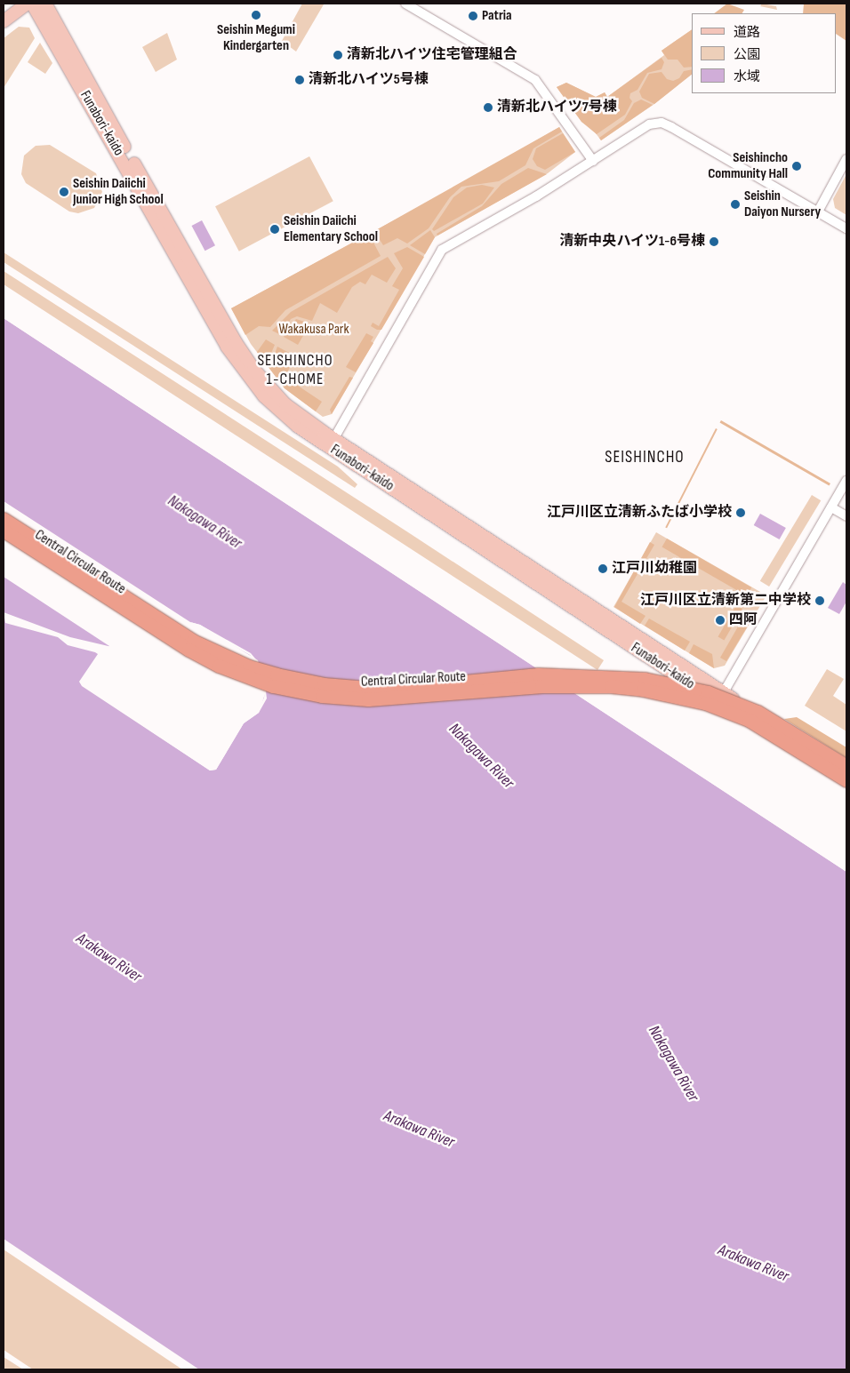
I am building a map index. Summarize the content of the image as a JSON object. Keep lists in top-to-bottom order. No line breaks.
{"streets":{"highway":["Central Circular Route"],"main road":["Funabori-kaido"]},"districts":["SEISHINCHO 1-CHOME","SEISHINCHO"],"water":["Nakagawa River","Arakawa River"],"parks":["Wakakusa Park"],"places":["Seishin Megumi Kindergarten","Patria","清新北ハイツ住宅管理組合","清新北ハイツ5号棟","清新北ハイツ7号棟","Seishincho Community Hall","Seishin Daiichi Junior High School","Seishin Daiyon Nursery","Seishin Daiichi Elementary School","清新中央ハイツ1-6号棟","江戸川区立清新ふたば小学校","江戸川幼稚園","江戸川区立清新第二中学校","四阿"],"legend":["道路","公園","水域"]}
